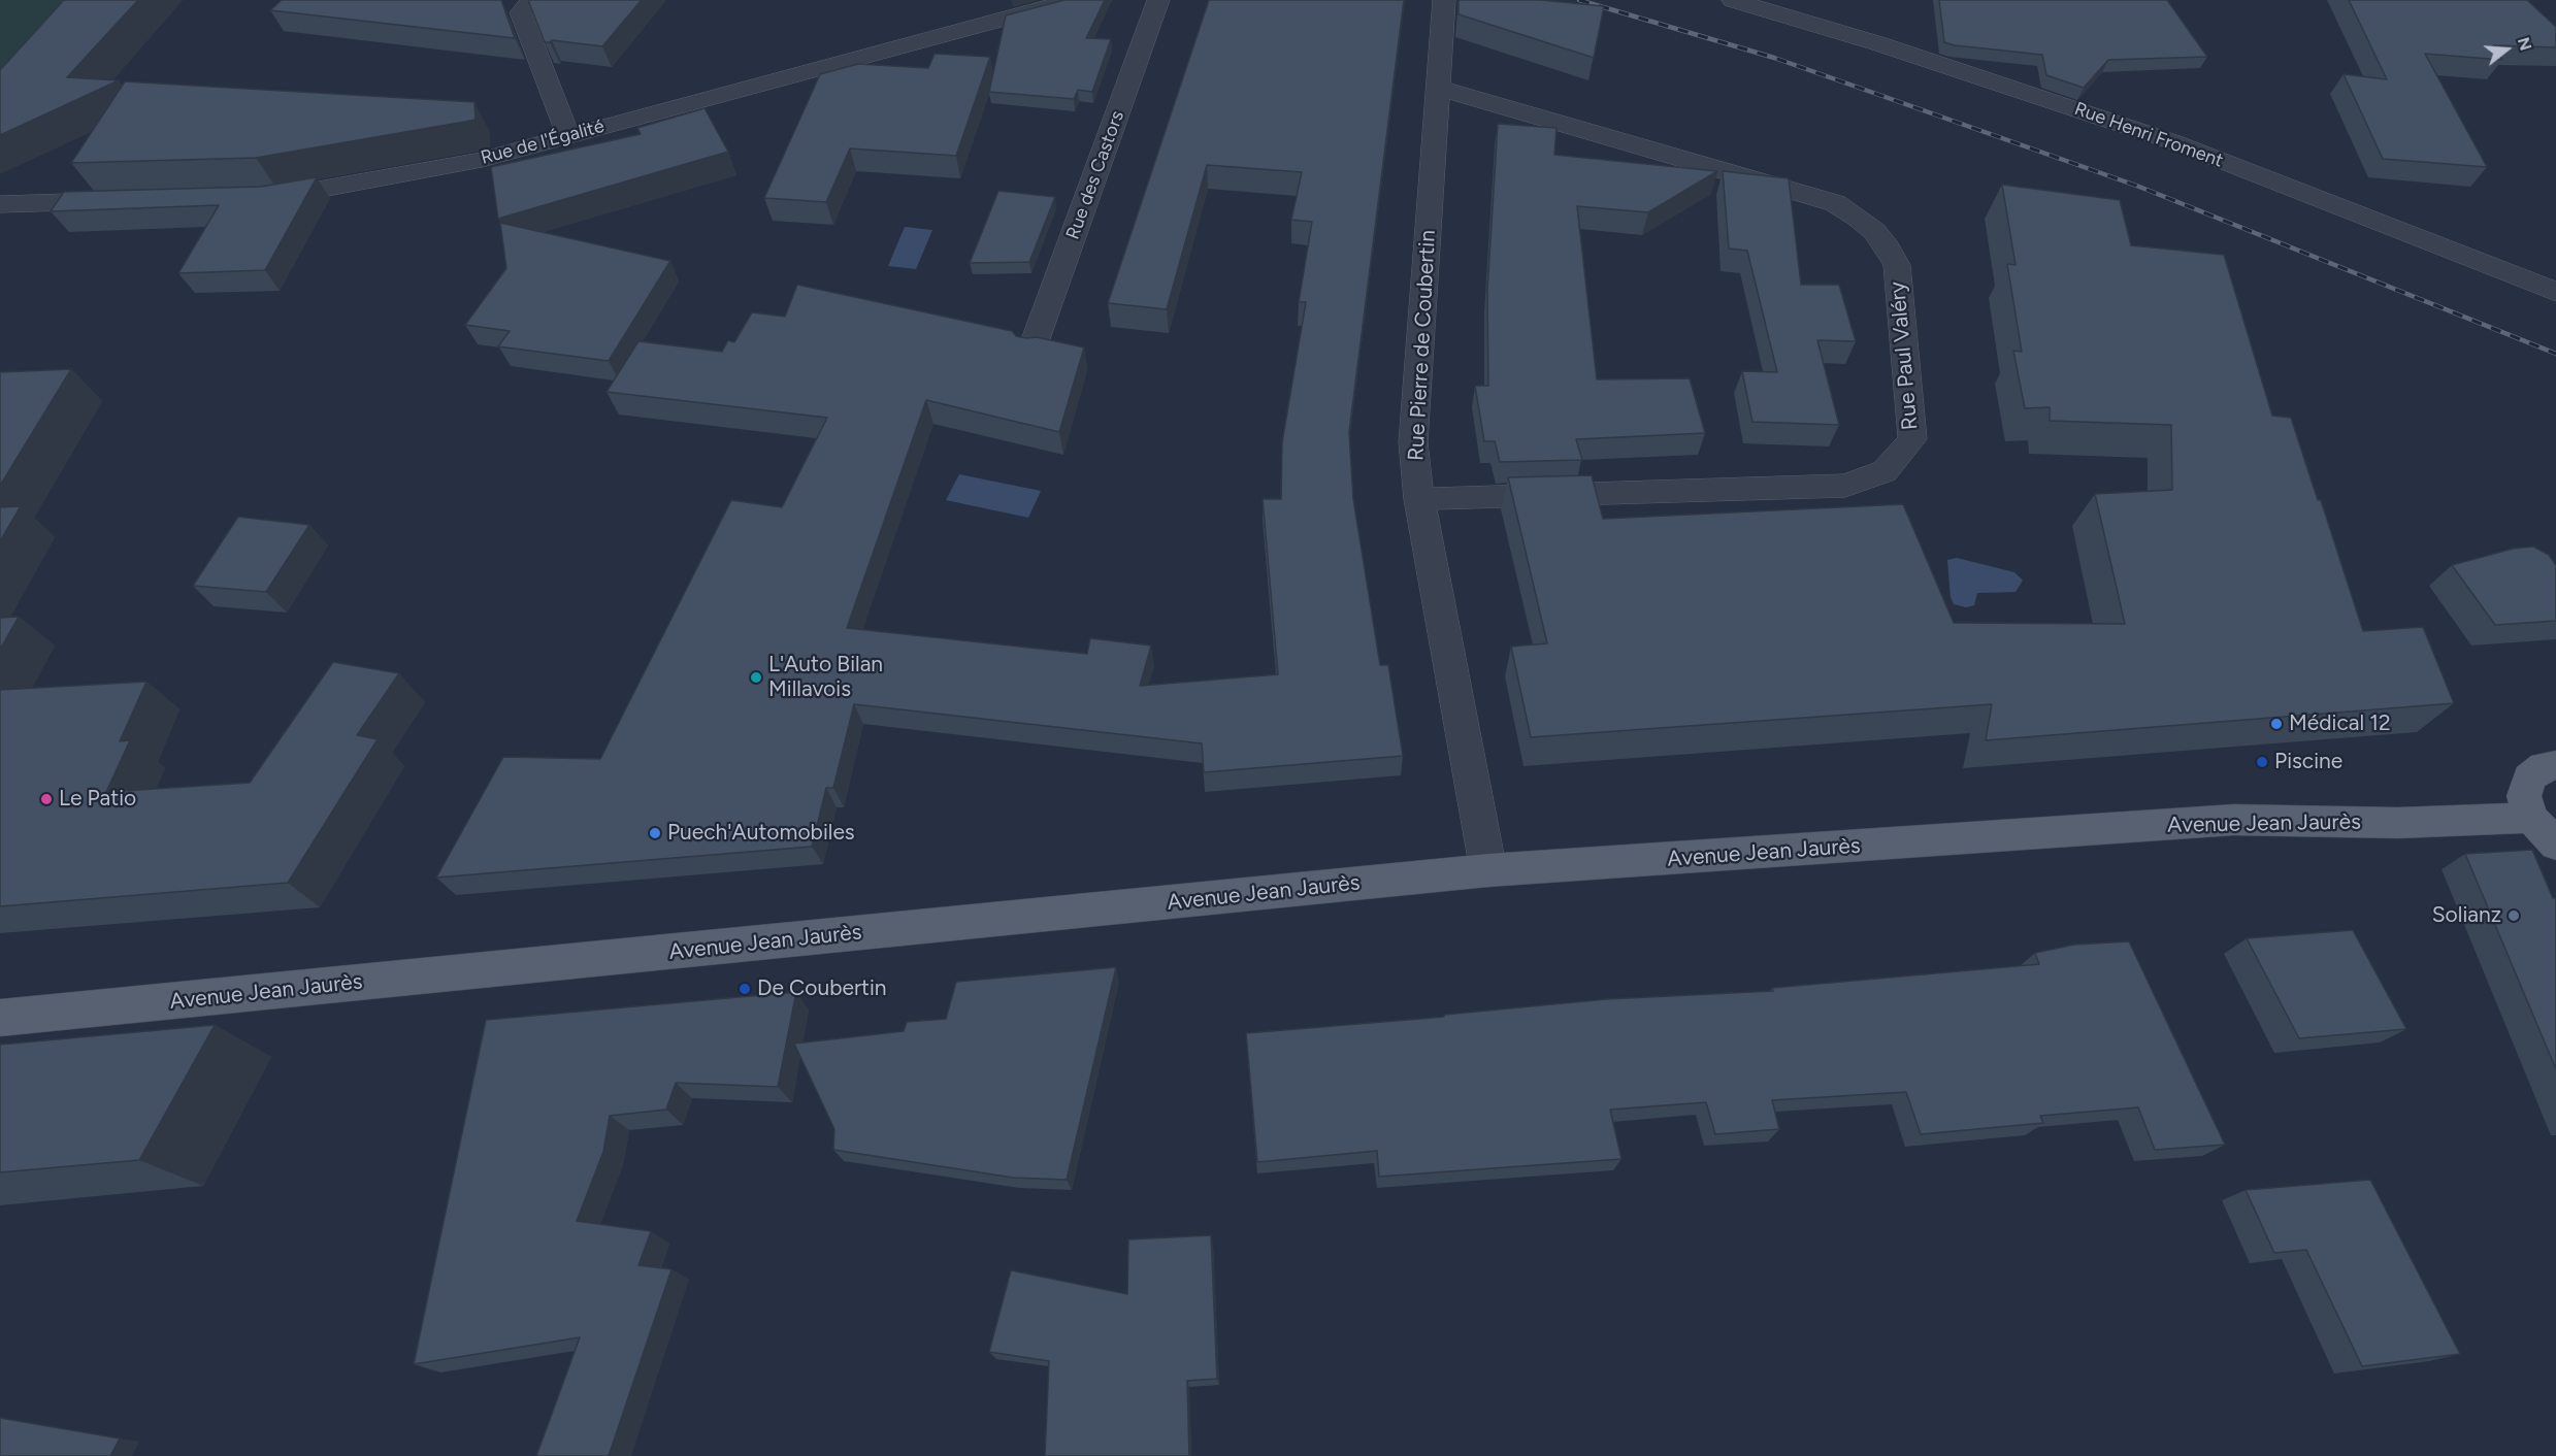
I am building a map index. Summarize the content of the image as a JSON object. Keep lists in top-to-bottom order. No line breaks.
{"streets":{"main road":["Avenue Jean Jaurès"],"street":["Rue Henri Froment","Rue de l'Égalité","Rue des Castors","Rue Pierre de Coubertin","Rue Paul Valéry"]},"crossings":[["Rue Pierre de Coubertin","Rue Paul Valéry"],["Rue Pierre de Coubertin","Avenue Jean Jaurès"]],"places":["L'Auto Bilan Millavois","Médical 12","Piscine","Le Patio","Puech'Automobiles","Solianz","De Coubertin"],"north":"right"}
